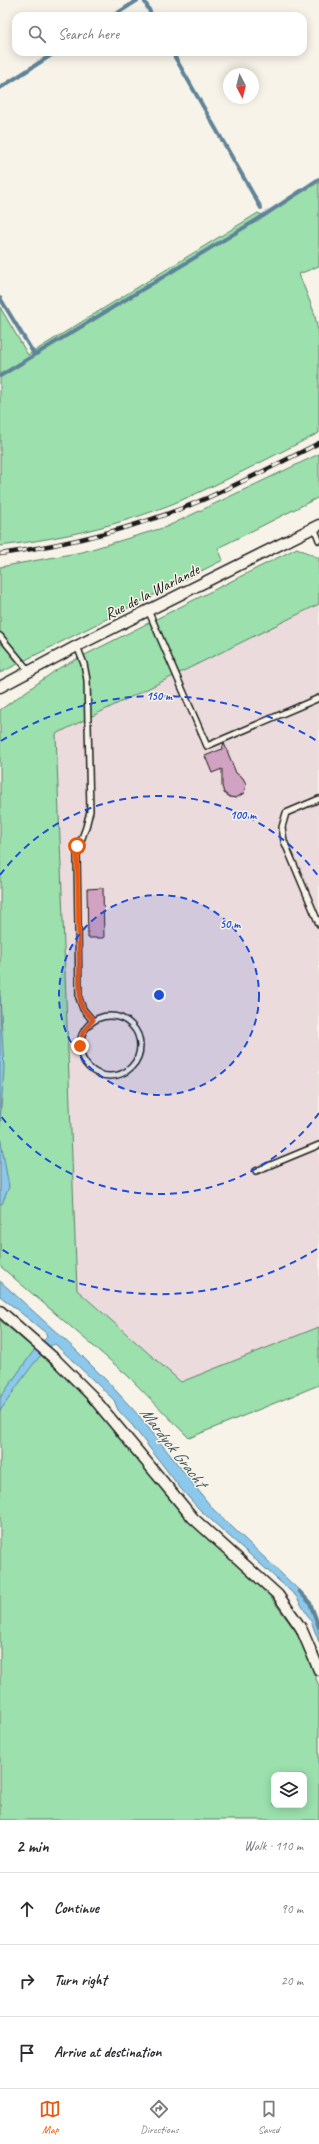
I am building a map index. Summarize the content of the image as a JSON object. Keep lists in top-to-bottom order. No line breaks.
{"streets":{"street":["Rue de la Warlande"]},"water":["Mardyck Gracht"],"north":"bottom","page":{"search":"Search here","heading":["2 min","Walk · 110 m"],"list":[["Continue","90 m"],["Turn right","20 m"],"Arrive at destination"],"nav":["Map","Directions","Saved"]},"rings":["150 m","100 m","50 m"]}
